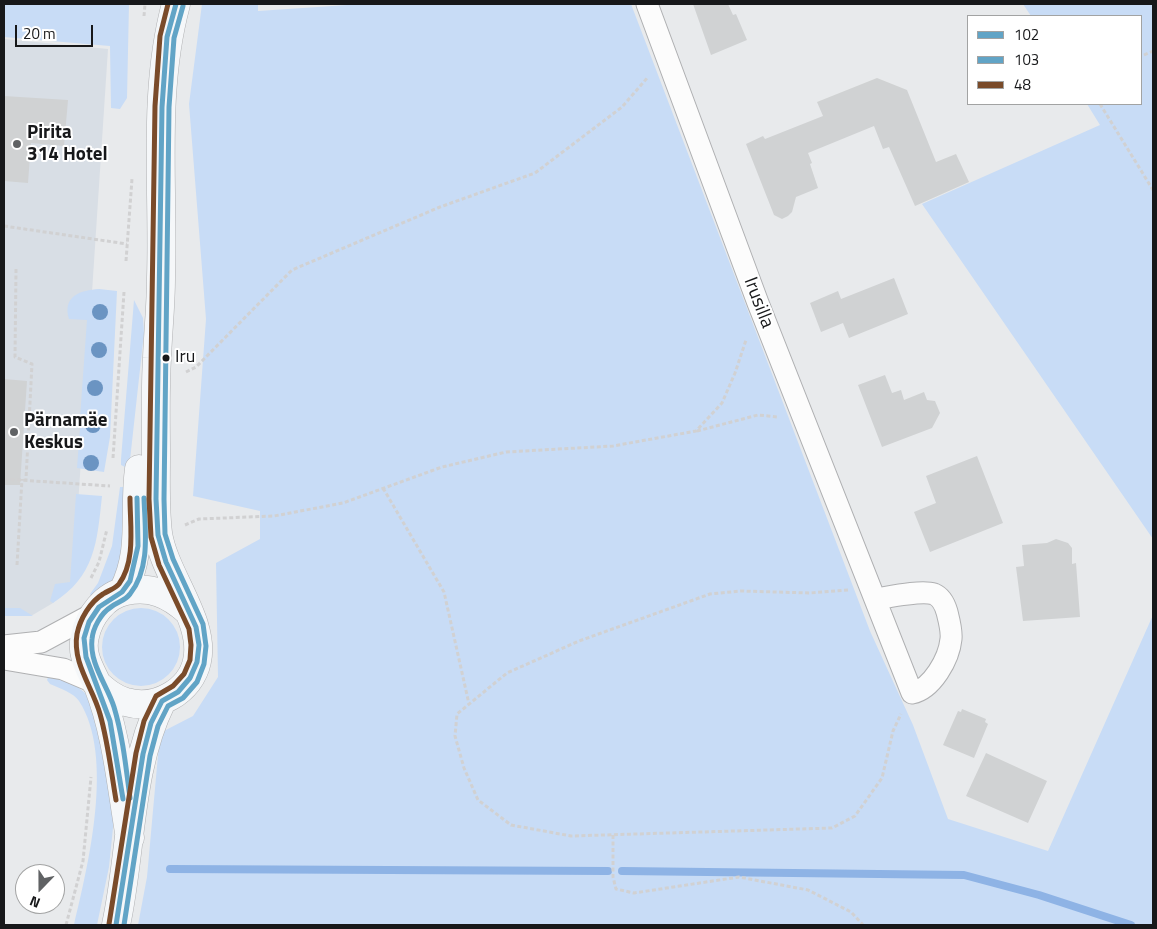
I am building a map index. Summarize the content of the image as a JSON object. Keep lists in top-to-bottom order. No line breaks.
{"streets":{"street":["Irusilla"]},"places":["Pirita 314 Hotel","Iru","Pärnamäe Keskus"],"lines":["transit line 102","transit line 48","transit line 103"],"legend":["102","103","48"],"scale_bar":"20 m","north":"bottom"}
